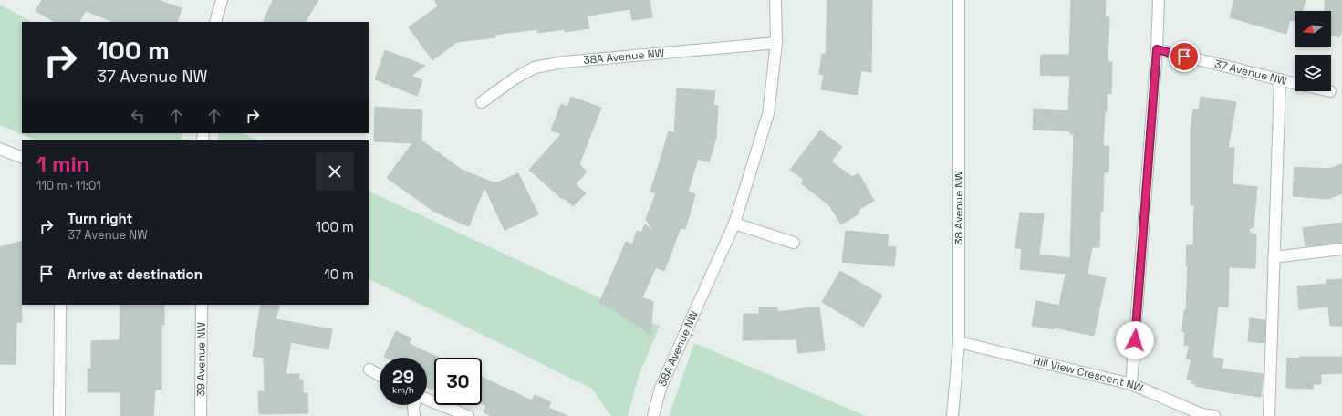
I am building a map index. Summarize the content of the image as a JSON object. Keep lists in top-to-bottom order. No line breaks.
{"streets":{"street":["38A Avenue NW","37 Avenue NW","38 Avenue NW","39 Avenue NW","Hill View Crescent NW"]},"crossings":[["38 Avenue NW","Hill View Crescent NW"]],"north":"left","page":{"turn":["100 m","37 Avenue NW"],"heading":["1 min","110 m · 11:01"],"list":[{"name":"Turn right","note":"37 Avenue NW","value":"100 m"},{"name":"Arrive at destination","value":"10 m"}],"speed":"29 km/h","limit":"30"}}
